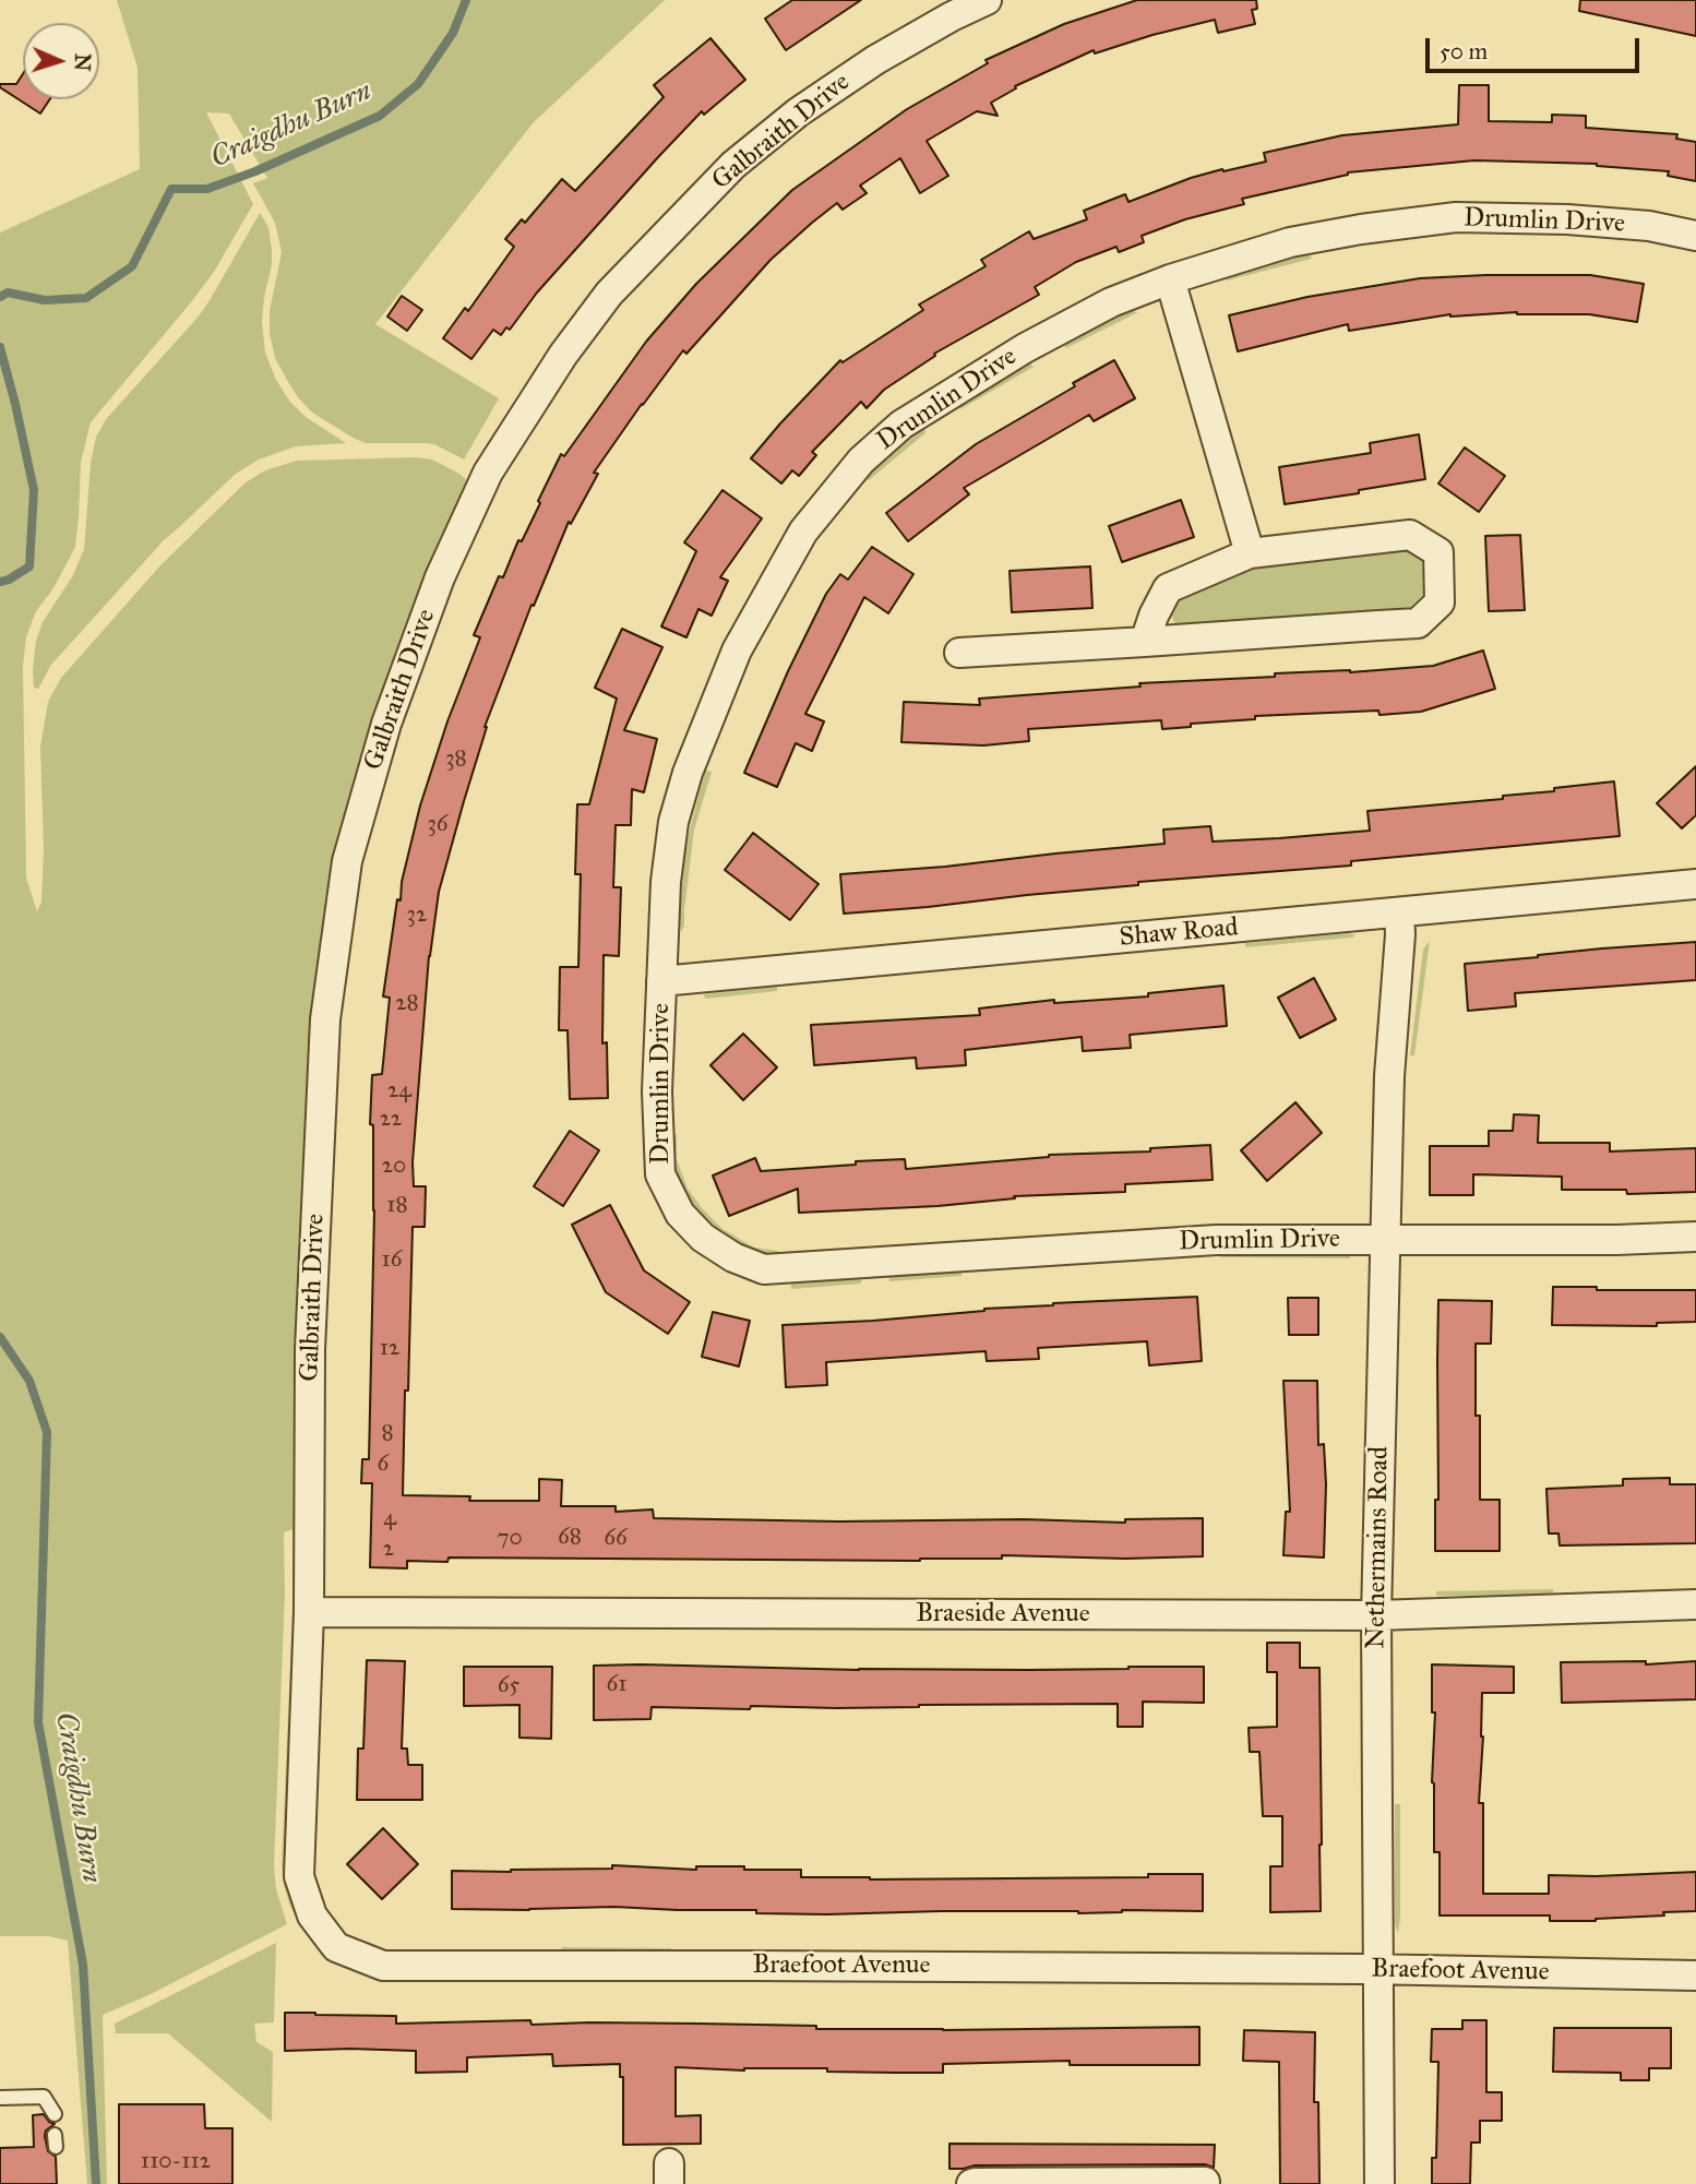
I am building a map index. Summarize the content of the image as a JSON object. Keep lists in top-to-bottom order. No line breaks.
{"streets":{"street":["Galbraith Drive","Drumlin Drive","Shaw Road","Nethermains Road","Braeside Avenue","Braefoot Avenue"]},"crossings":[["Galbraith Drive","Braeside Avenue"],["Galbraith Drive","Braefoot Avenue"],["Drumlin Drive","Shaw Road"],["Drumlin Drive","Nethermains Road"],["Shaw Road","Nethermains Road"],["Nethermains Road","Braeside Avenue"],["Nethermains Road","Braefoot Avenue"],["Braeside Avenue","Braefoot Avenue"]],"water":["Craigdhu Burn"],"house_numbers":["38","36","32","28","24","22","20","18","16","12","8","6","4","68","70","66","2","61","65","110-112"],"scale_bar":"50 m","north":"right"}
